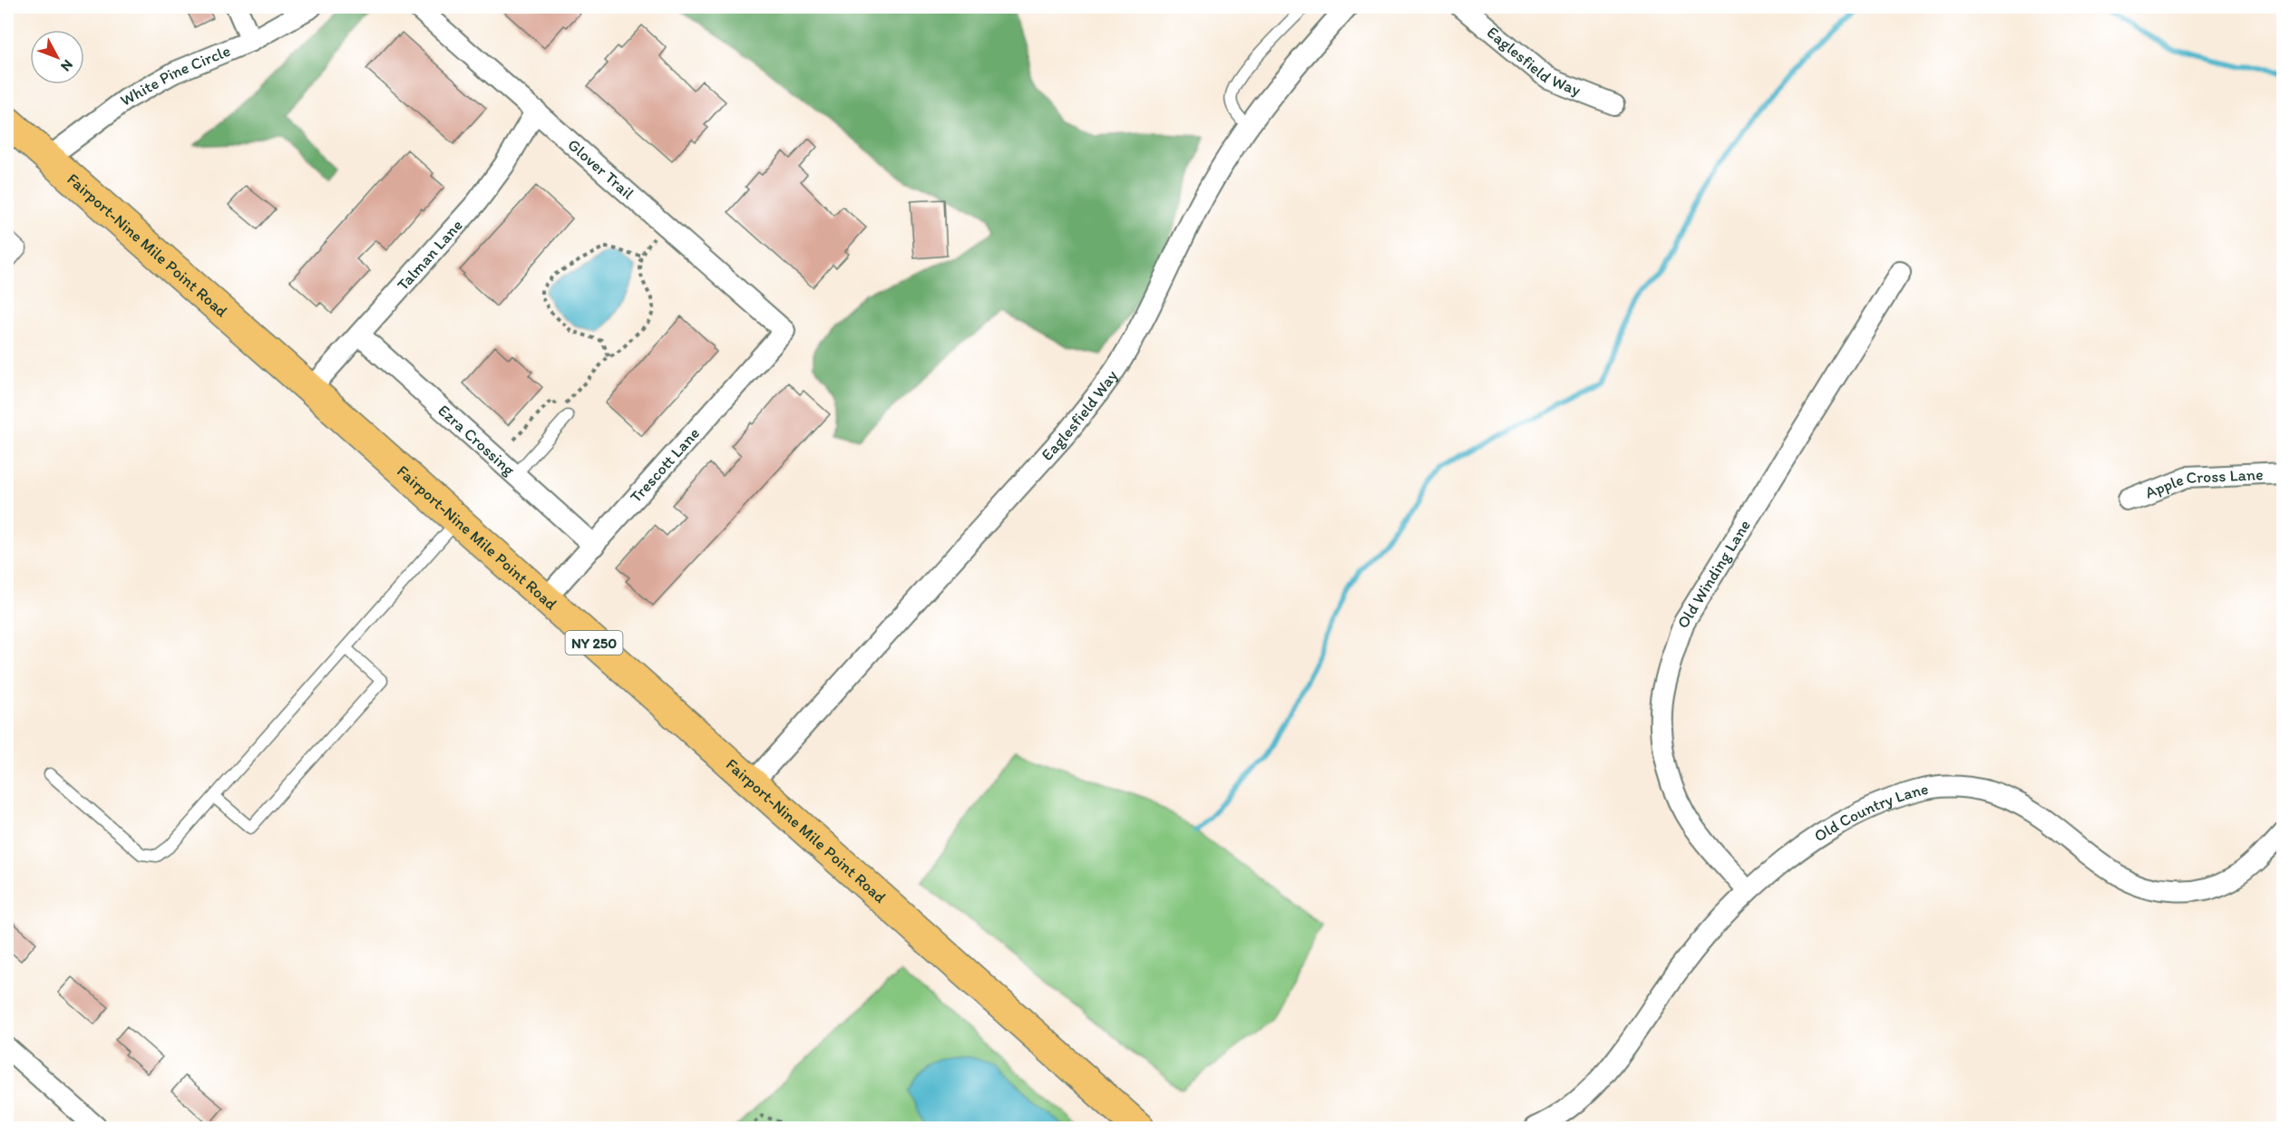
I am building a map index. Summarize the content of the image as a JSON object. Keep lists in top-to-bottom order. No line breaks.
{"streets":{"main road":["Fairport-Nine Mile Point Road","NY 250"],"street":["Eaglesfield Way","White Pine Circle","Glover Trail","Talman Lane","Ezra Crossing","Trescott Lane","Apple Cross Lane","Old Winding Lane","Old Country Lane"]},"crossings":[["Eaglesfield Way","Fairport-Nine Mile Point Road"],["White Pine Circle","Fairport-Nine Mile Point Road"],["Glover Trail","Talman Lane"],["Glover Trail","Trescott Lane"],["Fairport-Nine Mile Point Road","Talman Lane"],["Fairport-Nine Mile Point Road","Trescott Lane"],["Talman Lane","Ezra Crossing"],["Ezra Crossing","Trescott Lane"],["Old Winding Lane","Old Country Lane"]],"north":"bottom right"}
